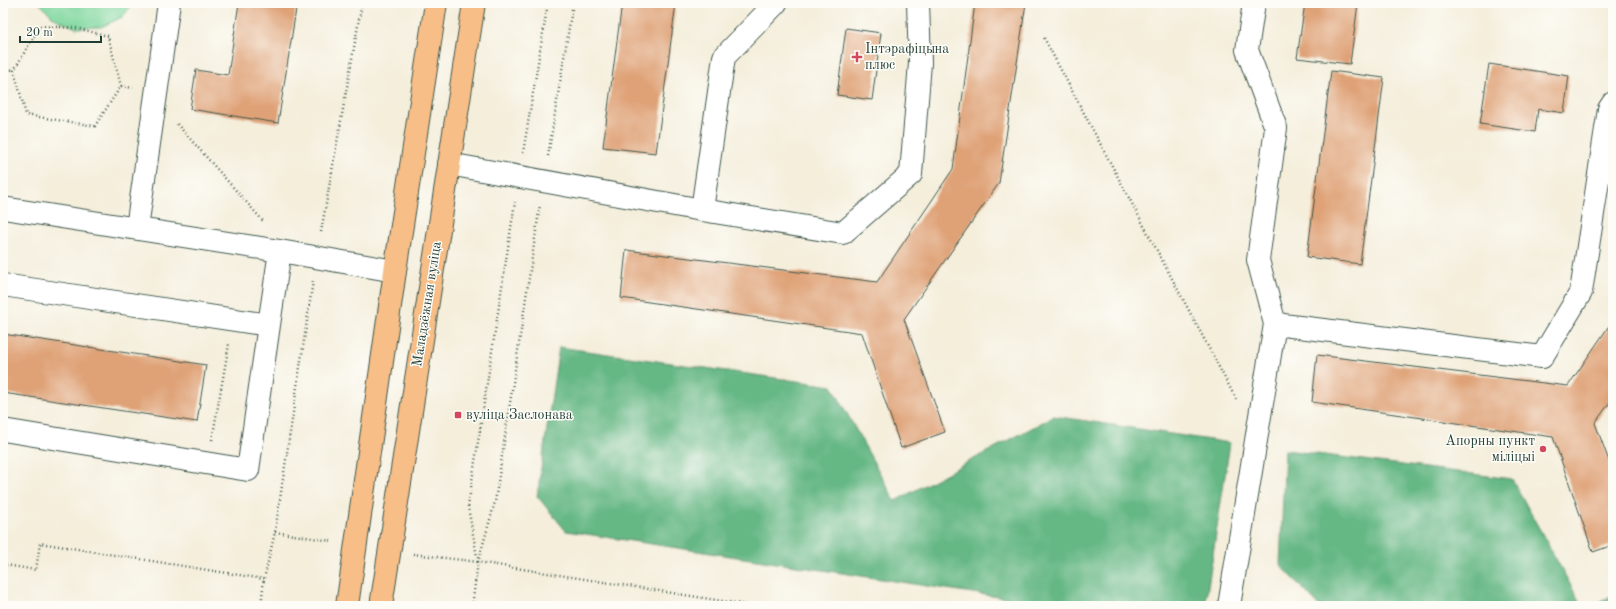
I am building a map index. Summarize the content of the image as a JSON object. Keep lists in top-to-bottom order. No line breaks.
{"streets":{"main road":["Маладзёжная вуліца"]},"places":{"health":["Інтэрафіцына плюс"],"transit":["вуліца Заслонава"],"other":["Апорны пункт міліцыі"]},"scale_bar":"20 m"}
